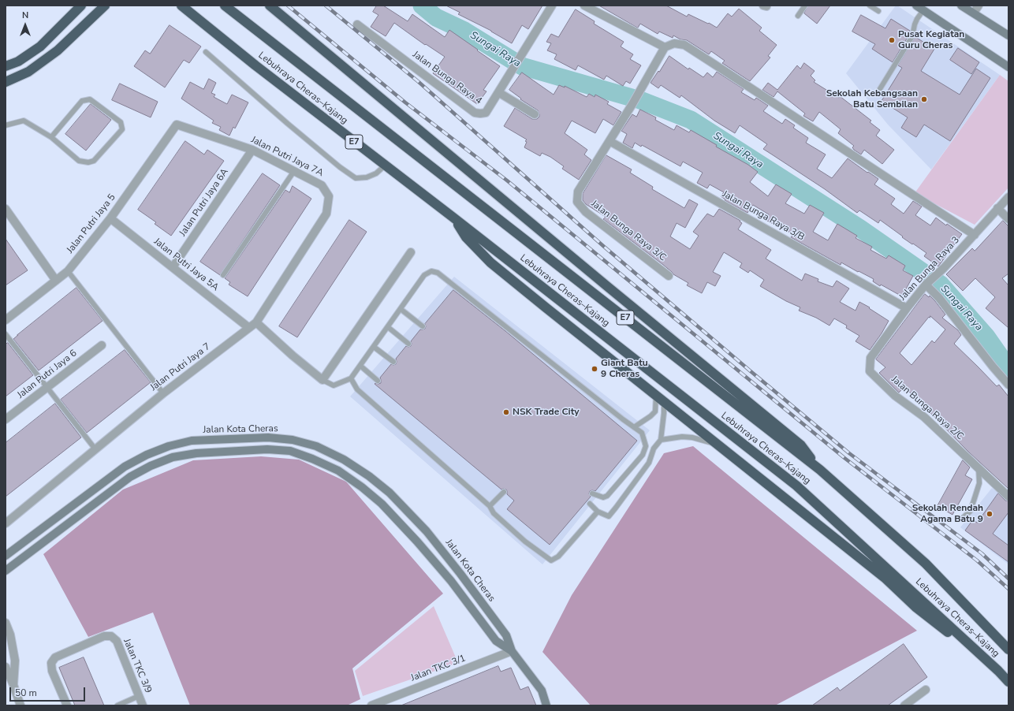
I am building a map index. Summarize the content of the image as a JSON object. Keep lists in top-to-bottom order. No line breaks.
{"streets":{"highway":["Lebuhraya Cheras–Kajang","E7"],"street":["Jalan Bunga Raya 4","Jalan Putri Jaya 7A","Jalan Putri Jaya 6A","Jalan Bunga Raya 3/B","Jalan Putri Jaya 5","Jalan Bunga Raya 3/C","Jalan Putri Jaya 5A","Jalan Bunga Raya 3","Jalan Putri Jaya 7","Jalan Putri Jaya 6","Jalan Bunga Raya 2/C","Jalan Kota Cheras","Jalan TKC 3/9","Jalan TKC 3/1"]},"crossings":[["Jalan Putri Jaya 7A","Jalan Putri Jaya 6A"],["Jalan Putri Jaya 7A","Jalan Putri Jaya 5"],["Jalan Putri Jaya 7A","Jalan Putri Jaya 7"],["Jalan Putri Jaya 6A","Jalan Putri Jaya 5A"],["Jalan Bunga Raya 3/B","Jalan Bunga Raya 3/C"],["Jalan Bunga Raya 3/B","Jalan Bunga Raya 3"],["Jalan Putri Jaya 5","Jalan Putri Jaya 5A"],["Jalan Putri Jaya 5A","Jalan Putri Jaya 7"],["Jalan Bunga Raya 3","Jalan Bunga Raya 2/C"],["Jalan Kota Cheras","Jalan TKC 3/1"]],"water":["Sungai Raya"],"places":["Pusat Kegiatan Guru Cheras","Sekolah Kebangsaan Batu Sembilan","Giant Batu 9 Cheras","NSK Trade City","Sekolah Rendah Agama Batu 9"],"scale_bar":"50 m","north":"top"}
